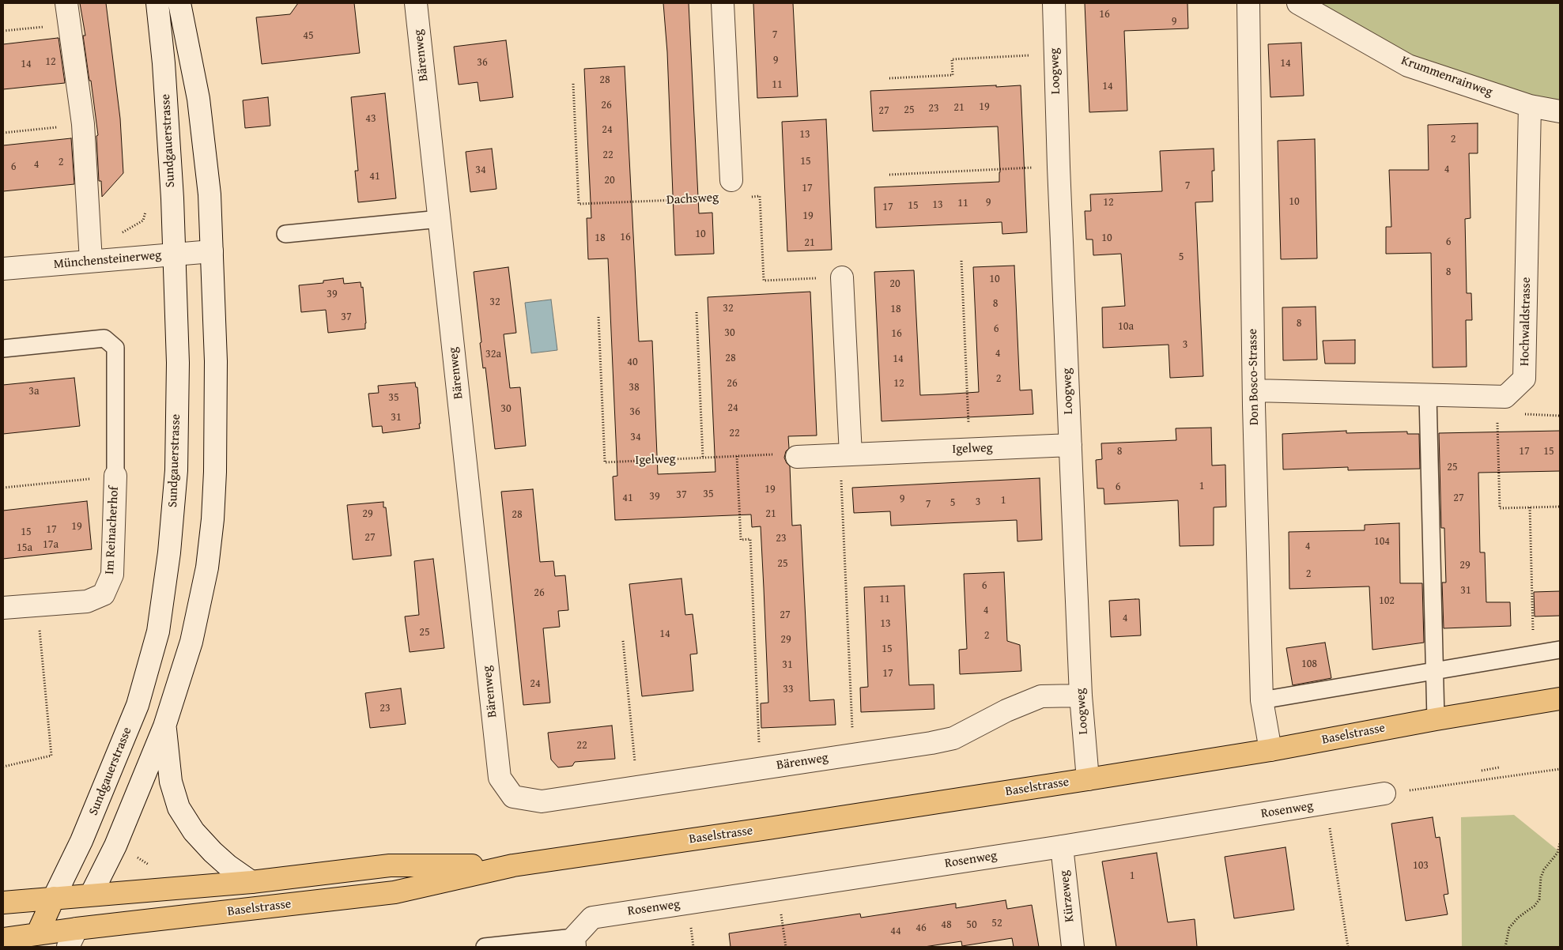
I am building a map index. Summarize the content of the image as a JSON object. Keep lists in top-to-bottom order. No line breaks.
{"streets":{"main road":["Baselstrasse"],"street":["Bärenweg","Loogweg","Krummenrainweg","Sundgauerstrasse","Dachsweg","Münchensteinerweg","Hochwaldstrasse","Don Bosco-Strasse","Igelweg","Im Reinacherhof","Rosenweg","Kürzeweg"]},"crossings":[["Bärenweg","Loogweg"],["Loogweg","Igelweg"],["Loogweg","Baselstrasse"],["Krummenrainweg","Hochwaldstrasse"],["Sundgauerstrasse","Münchensteinerweg"],["Sundgauerstrasse","Baselstrasse"],["Hochwaldstrasse","Don Bosco-Strasse"],["Don Bosco-Strasse","Baselstrasse"],["Rosenweg","Kürzeweg"]],"house_numbers":["16","9","7","45","9","12","36","14","14","28","11","14","26","19","21","23","25","27","43","24","13","2","22","15","2","4","6","4","34","41","20","7","17","10","9","12","11","13","15","17","19","10","16","18","10","6","21","5","8","10","20","39","32","8","32","18","37","8","10a","6","30","16","3","4","32a","28","14","40","2","26","12","38","3a","35","24","30","36","31","22","34","8","17","15","25","1","6","19","35","37","39","41","27","9","1","3","5","7","29","21","28","19","17","15","27","23","104","17a","4","15a","25","29","2","6","31","26","11","102","4","27","4","13","25","14","2","29","15","108","31","17","24","33","23","22","103","1","52","48","50","46","44"]}
